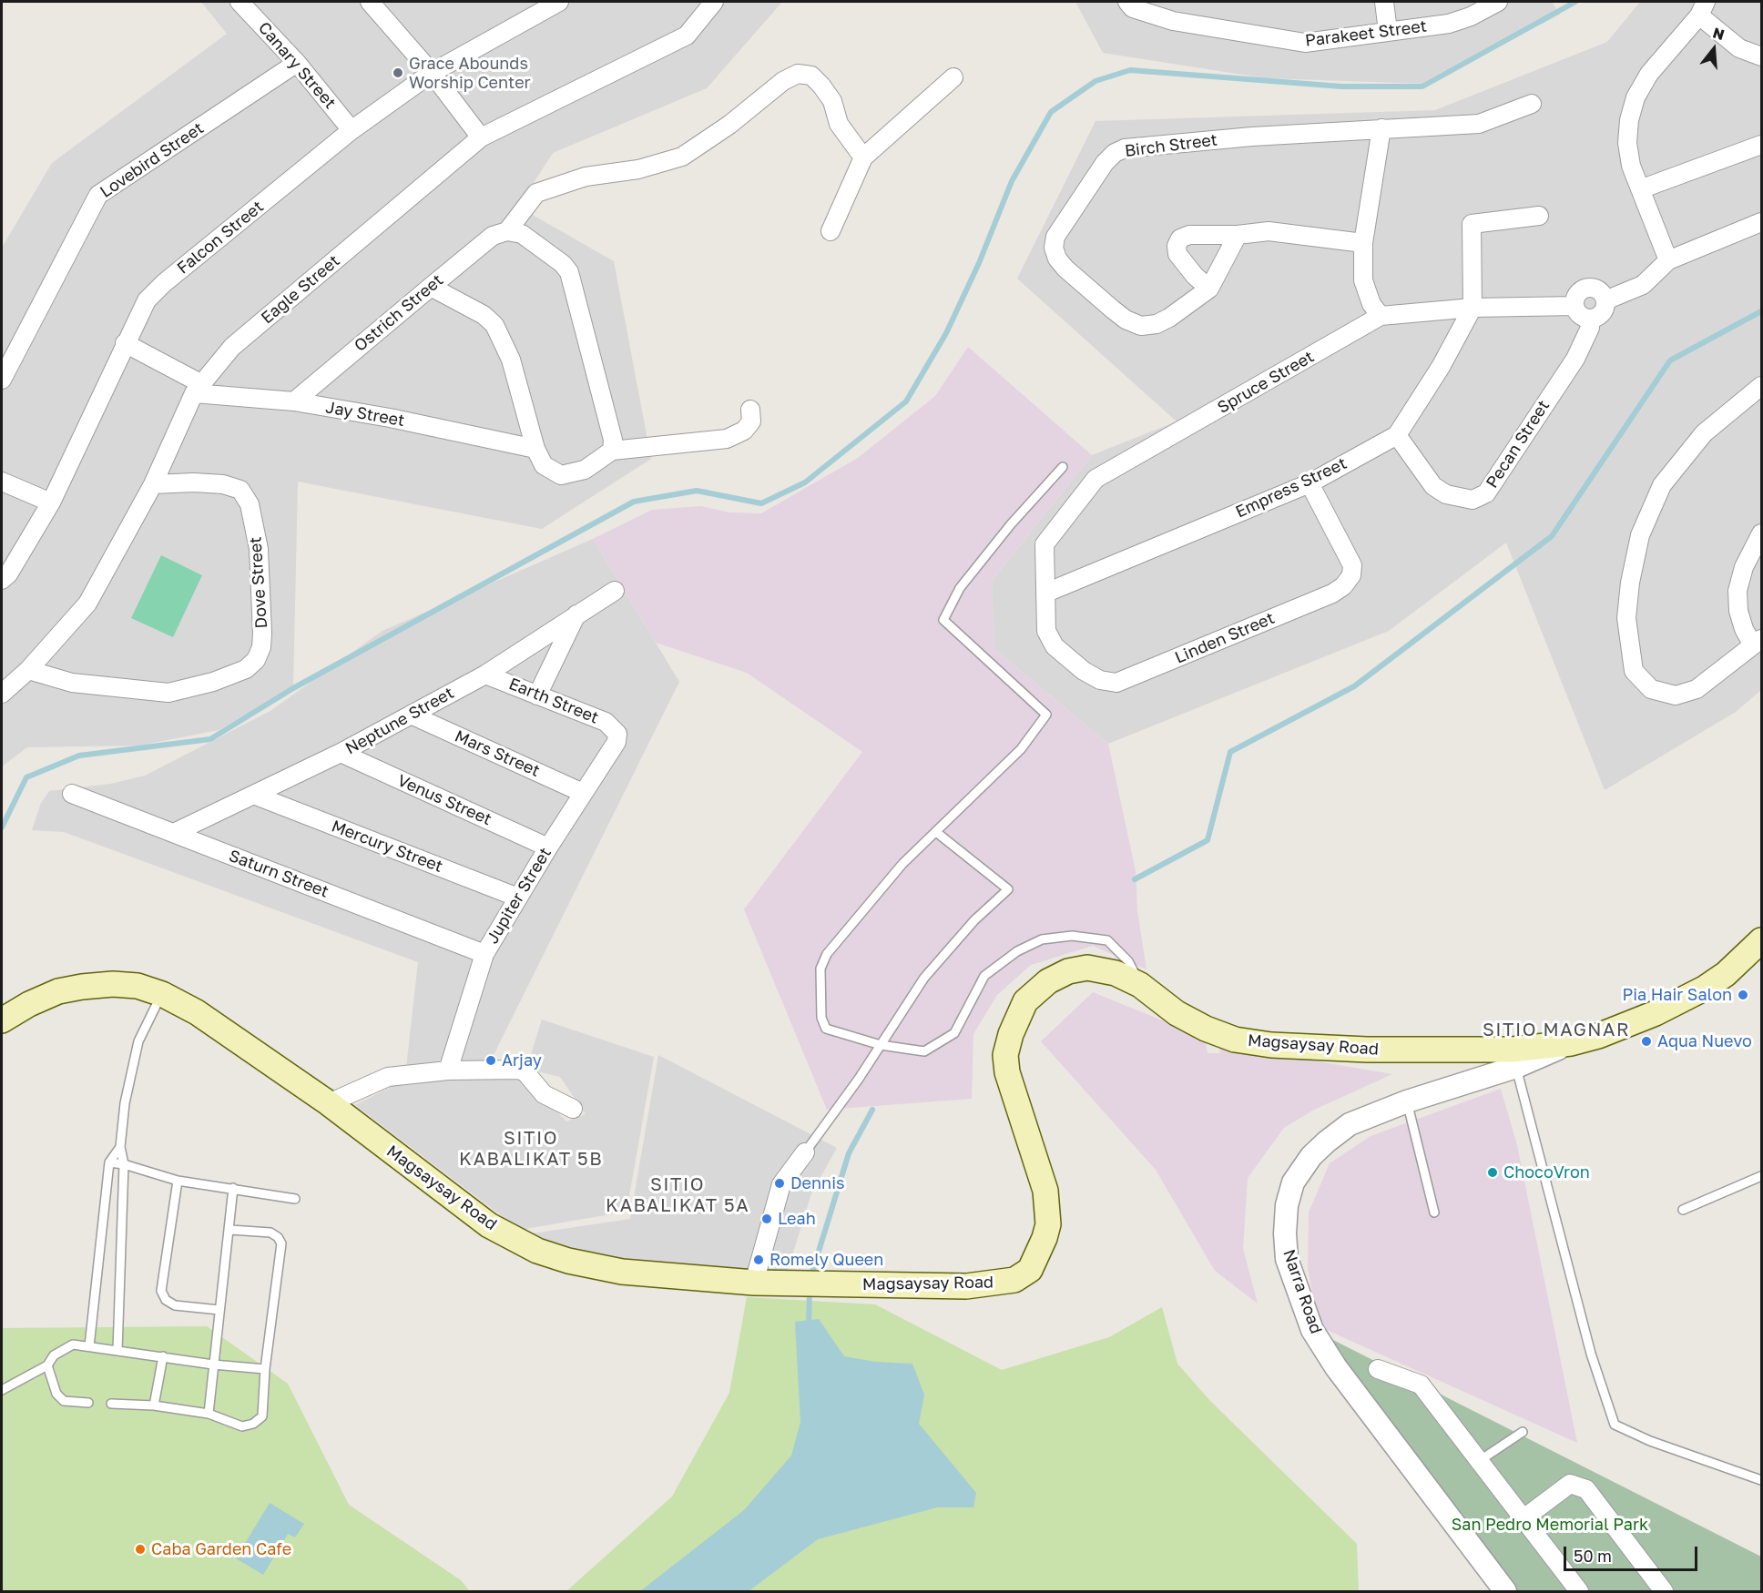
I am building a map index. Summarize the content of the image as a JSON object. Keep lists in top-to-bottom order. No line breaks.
{"streets":{"main road":["Magsaysay Road"],"street":["Parakeet Street","Canary Street","Birch Street","Lovebird Street","Falcon Street","Eagle Street","Ostrich Street","Spruce Street","Jay Street","Pecan Street","Empress Street","Dove Street","Linden Street","Earth Street","Neptune Street","Mars Street","Venus Street","Mercury Street","Saturn Street","Jupiter Street","Narra Road"]},"crossings":[["Canary Street","Lovebird Street"],["Canary Street","Falcon Street"],["Eagle Street","Jay Street"],["Eagle Street","Dove Street"],["Ostrich Street","Jay Street"],["Spruce Street","Pecan Street"],["Spruce Street","Empress Street"],["Spruce Street","Linden Street"],["Pecan Street","Empress Street"],["Empress Street","Linden Street"],["Earth Street","Neptune Street"],["Earth Street","Jupiter Street"],["Neptune Street","Mars Street"],["Neptune Street","Venus Street"],["Neptune Street","Mercury Street"],["Neptune Street","Saturn Street"],["Mars Street","Jupiter Street"],["Venus Street","Jupiter Street"],["Mercury Street","Jupiter Street"],["Saturn Street","Jupiter Street"],["Magsaysay Road","Narra Road"]],"districts":["SITIO MAGNAR","SITIO KABALIKAT 5B","SITIO KABALIKAT 5A"],"parks":["San Pedro Memorial Park"],"places":["Grace Abounds Worship Center","Pia Hair Salon","Aqua Nuevo","Arjay","ChocoVron","Dennis","Leah","Romely Queen","Caba Garden Cafe"],"scale_bar":"50 m","north":"top"}
